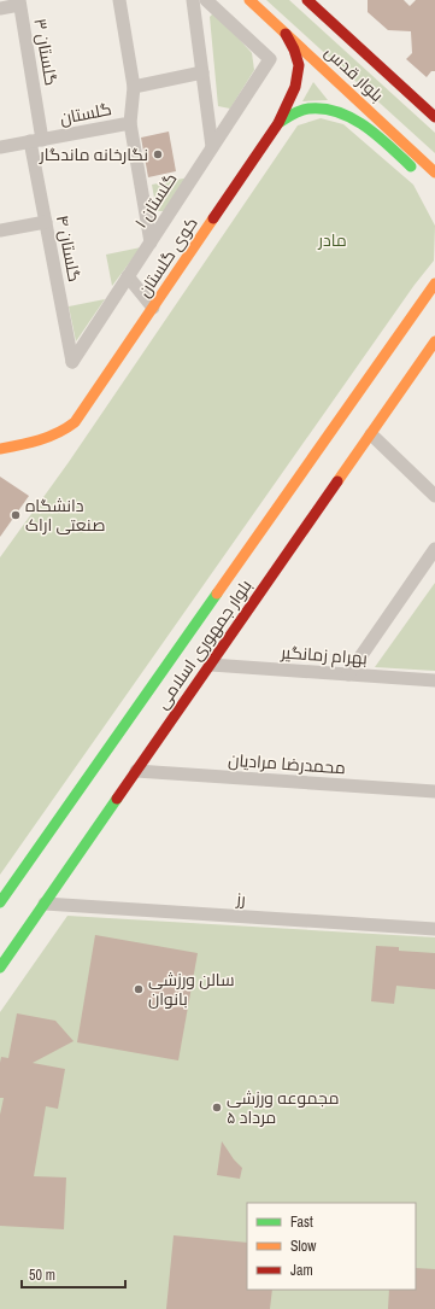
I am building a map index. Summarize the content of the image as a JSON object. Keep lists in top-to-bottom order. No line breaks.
{"streets":{"main road":["بلوار قدس","کوی گلستان","بلوار جمهوری اسلامی"],"street":["گلستان ۳","گلستان","گلستان ۱","گلستان ۴","بهرام زمانگیر","محمدرضا مرادیان","رز"]},"crossings":[["گلستان ۳","گلستان"],["گلستان ۳","گلستان ۴"],["بلوار قدس","کوی گلستان"],["گلستان","گلستان ۴"],["گلستان ۱","گلستان ۴"],["بلوار جمهوری اسلامی","بهرام زمانگیر"],["بلوار جمهوری اسلامی","محمدرضا مرادیان"],["بلوار جمهوری اسلامی","رز"]],"parks":["مادر"],"places":["نگارخانه ماندگار","دانشگاه صنعتی اراک","سالن ورزشی بانوان","مجموعه ورزشی ۵ مرداد"],"legend":["Fast","Slow","Jam"],"scale_bar":"50 m"}
